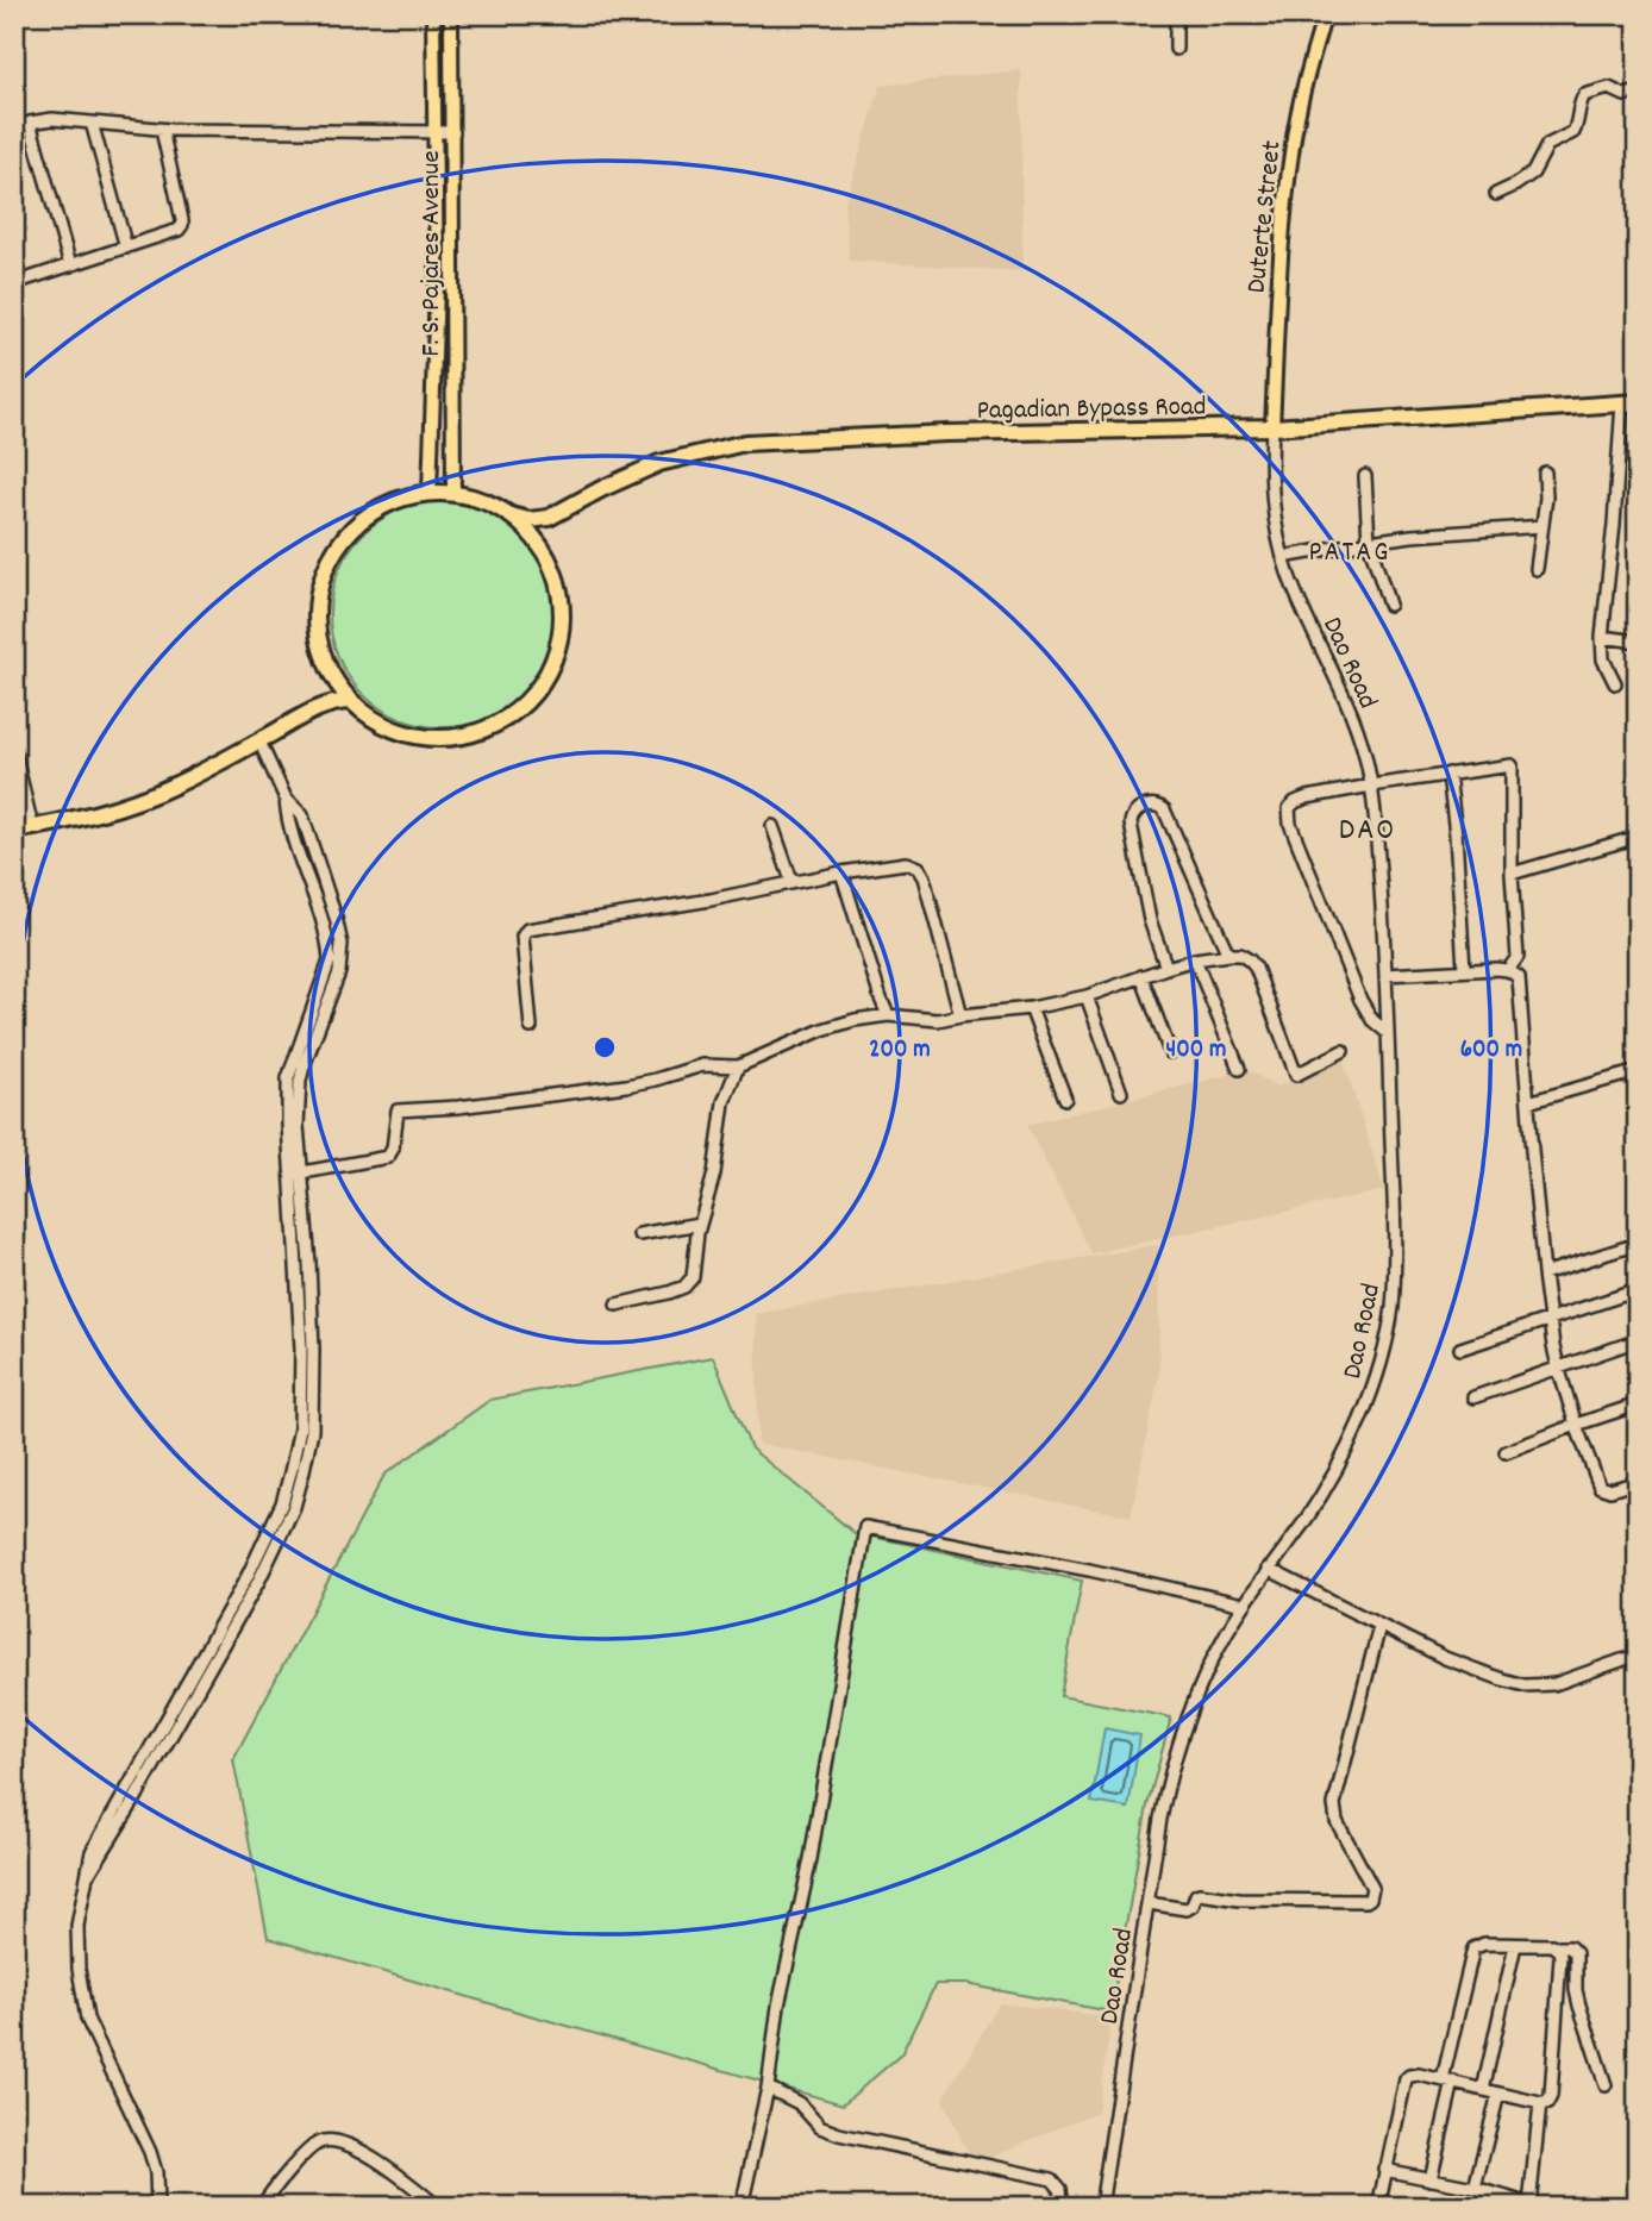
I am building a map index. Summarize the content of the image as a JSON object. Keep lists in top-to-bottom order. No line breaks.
{"streets":{"highway":["Pagadian Bypass Road"],"main road":["Duterte Street","F. S. Pajares Avenue"],"street":["Dao Road"]},"crossings":[["Duterte Street","Pagadian Bypass Road"],["Duterte Street","Dao Road"],["F. S. Pajares Avenue","Pagadian Bypass Road"],["Pagadian Bypass Road","Dao Road"]],"districts":["PATAG","DAO"],"rings":["200 m","400 m","600 m"]}
